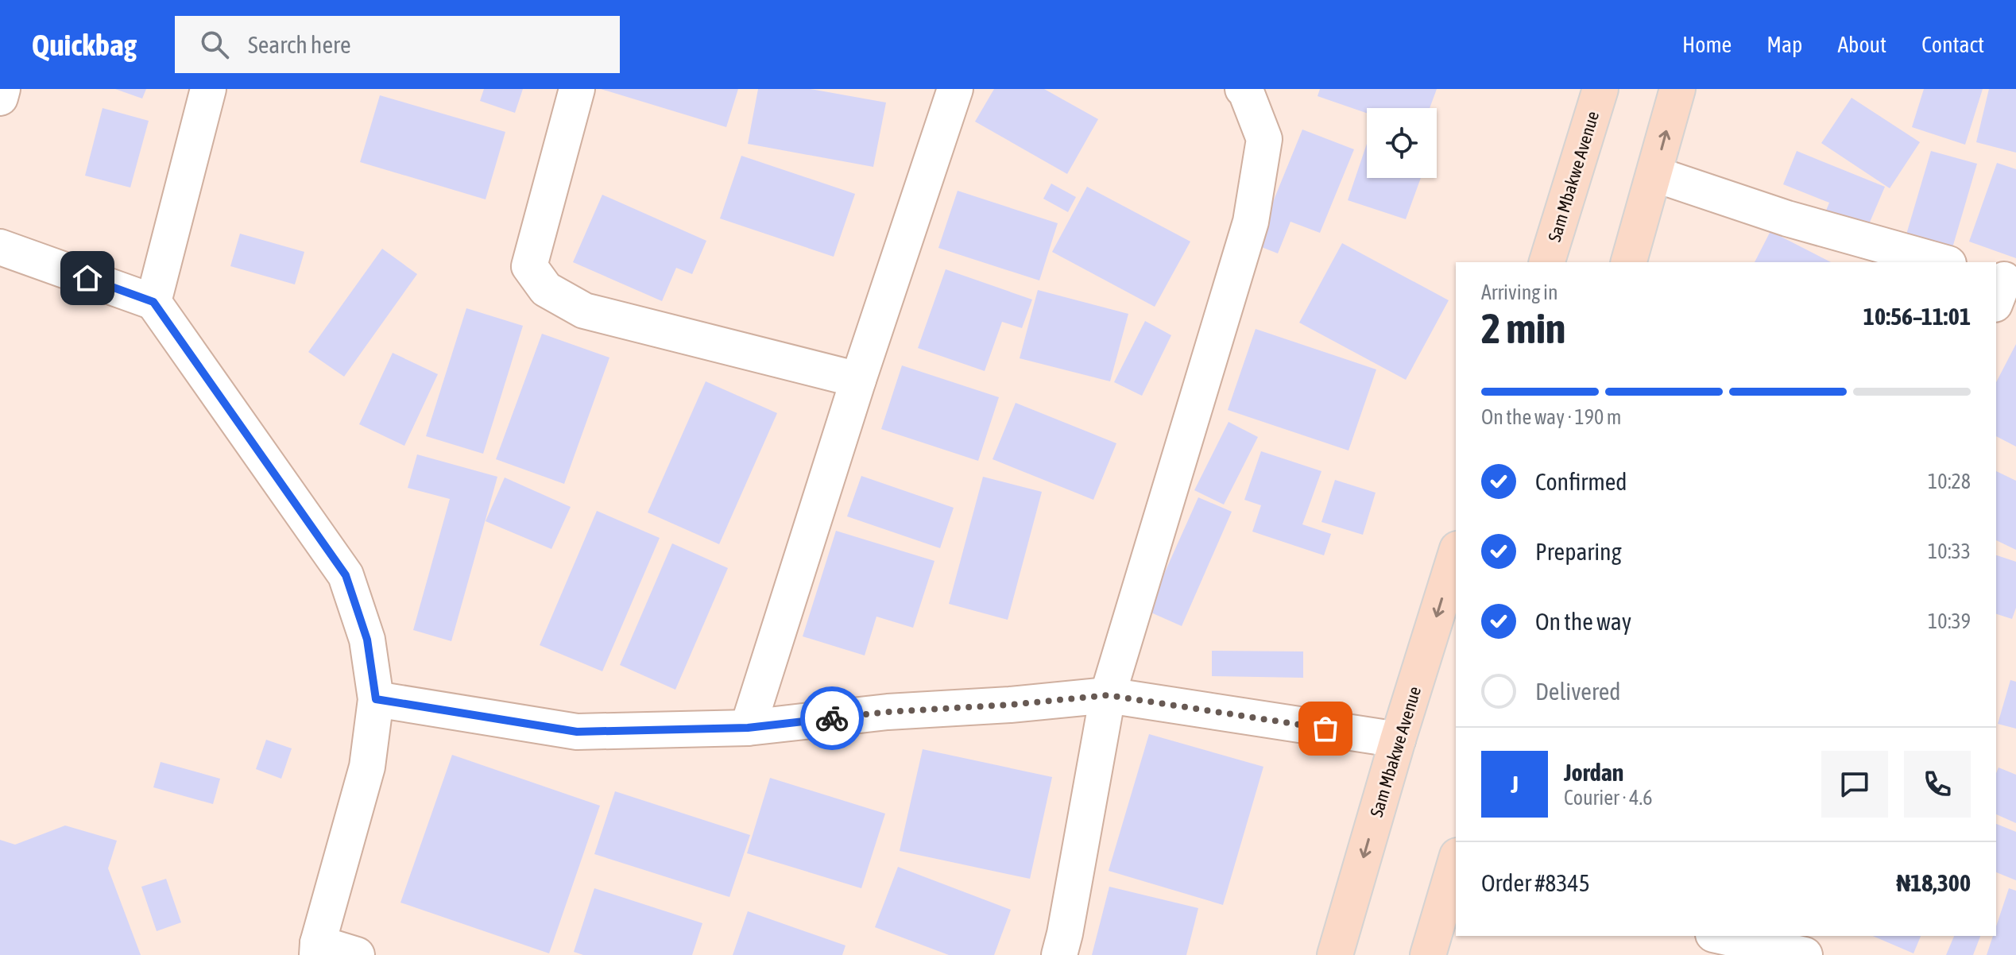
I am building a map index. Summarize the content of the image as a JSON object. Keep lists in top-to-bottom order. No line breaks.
{"streets":{"main road":["Sam Mbakwe Avenue"]},"one_way":["Sam Mbakwe Avenue"],"page":{"header":"Quickbag","search":"Search here","nav":["Home","Map","About","Contact"],"heading":["2 min","Arriving in","10:56–11:01"],"panel":["Jordan","Courier · 4.6","Order #8345","₦18,300"],"bar":"On the way · 190 m","list":[["Confirmed","10:28"],["Preparing","10:33"],["On the way","10:39"],"Delivered"],"round":"J"}}
